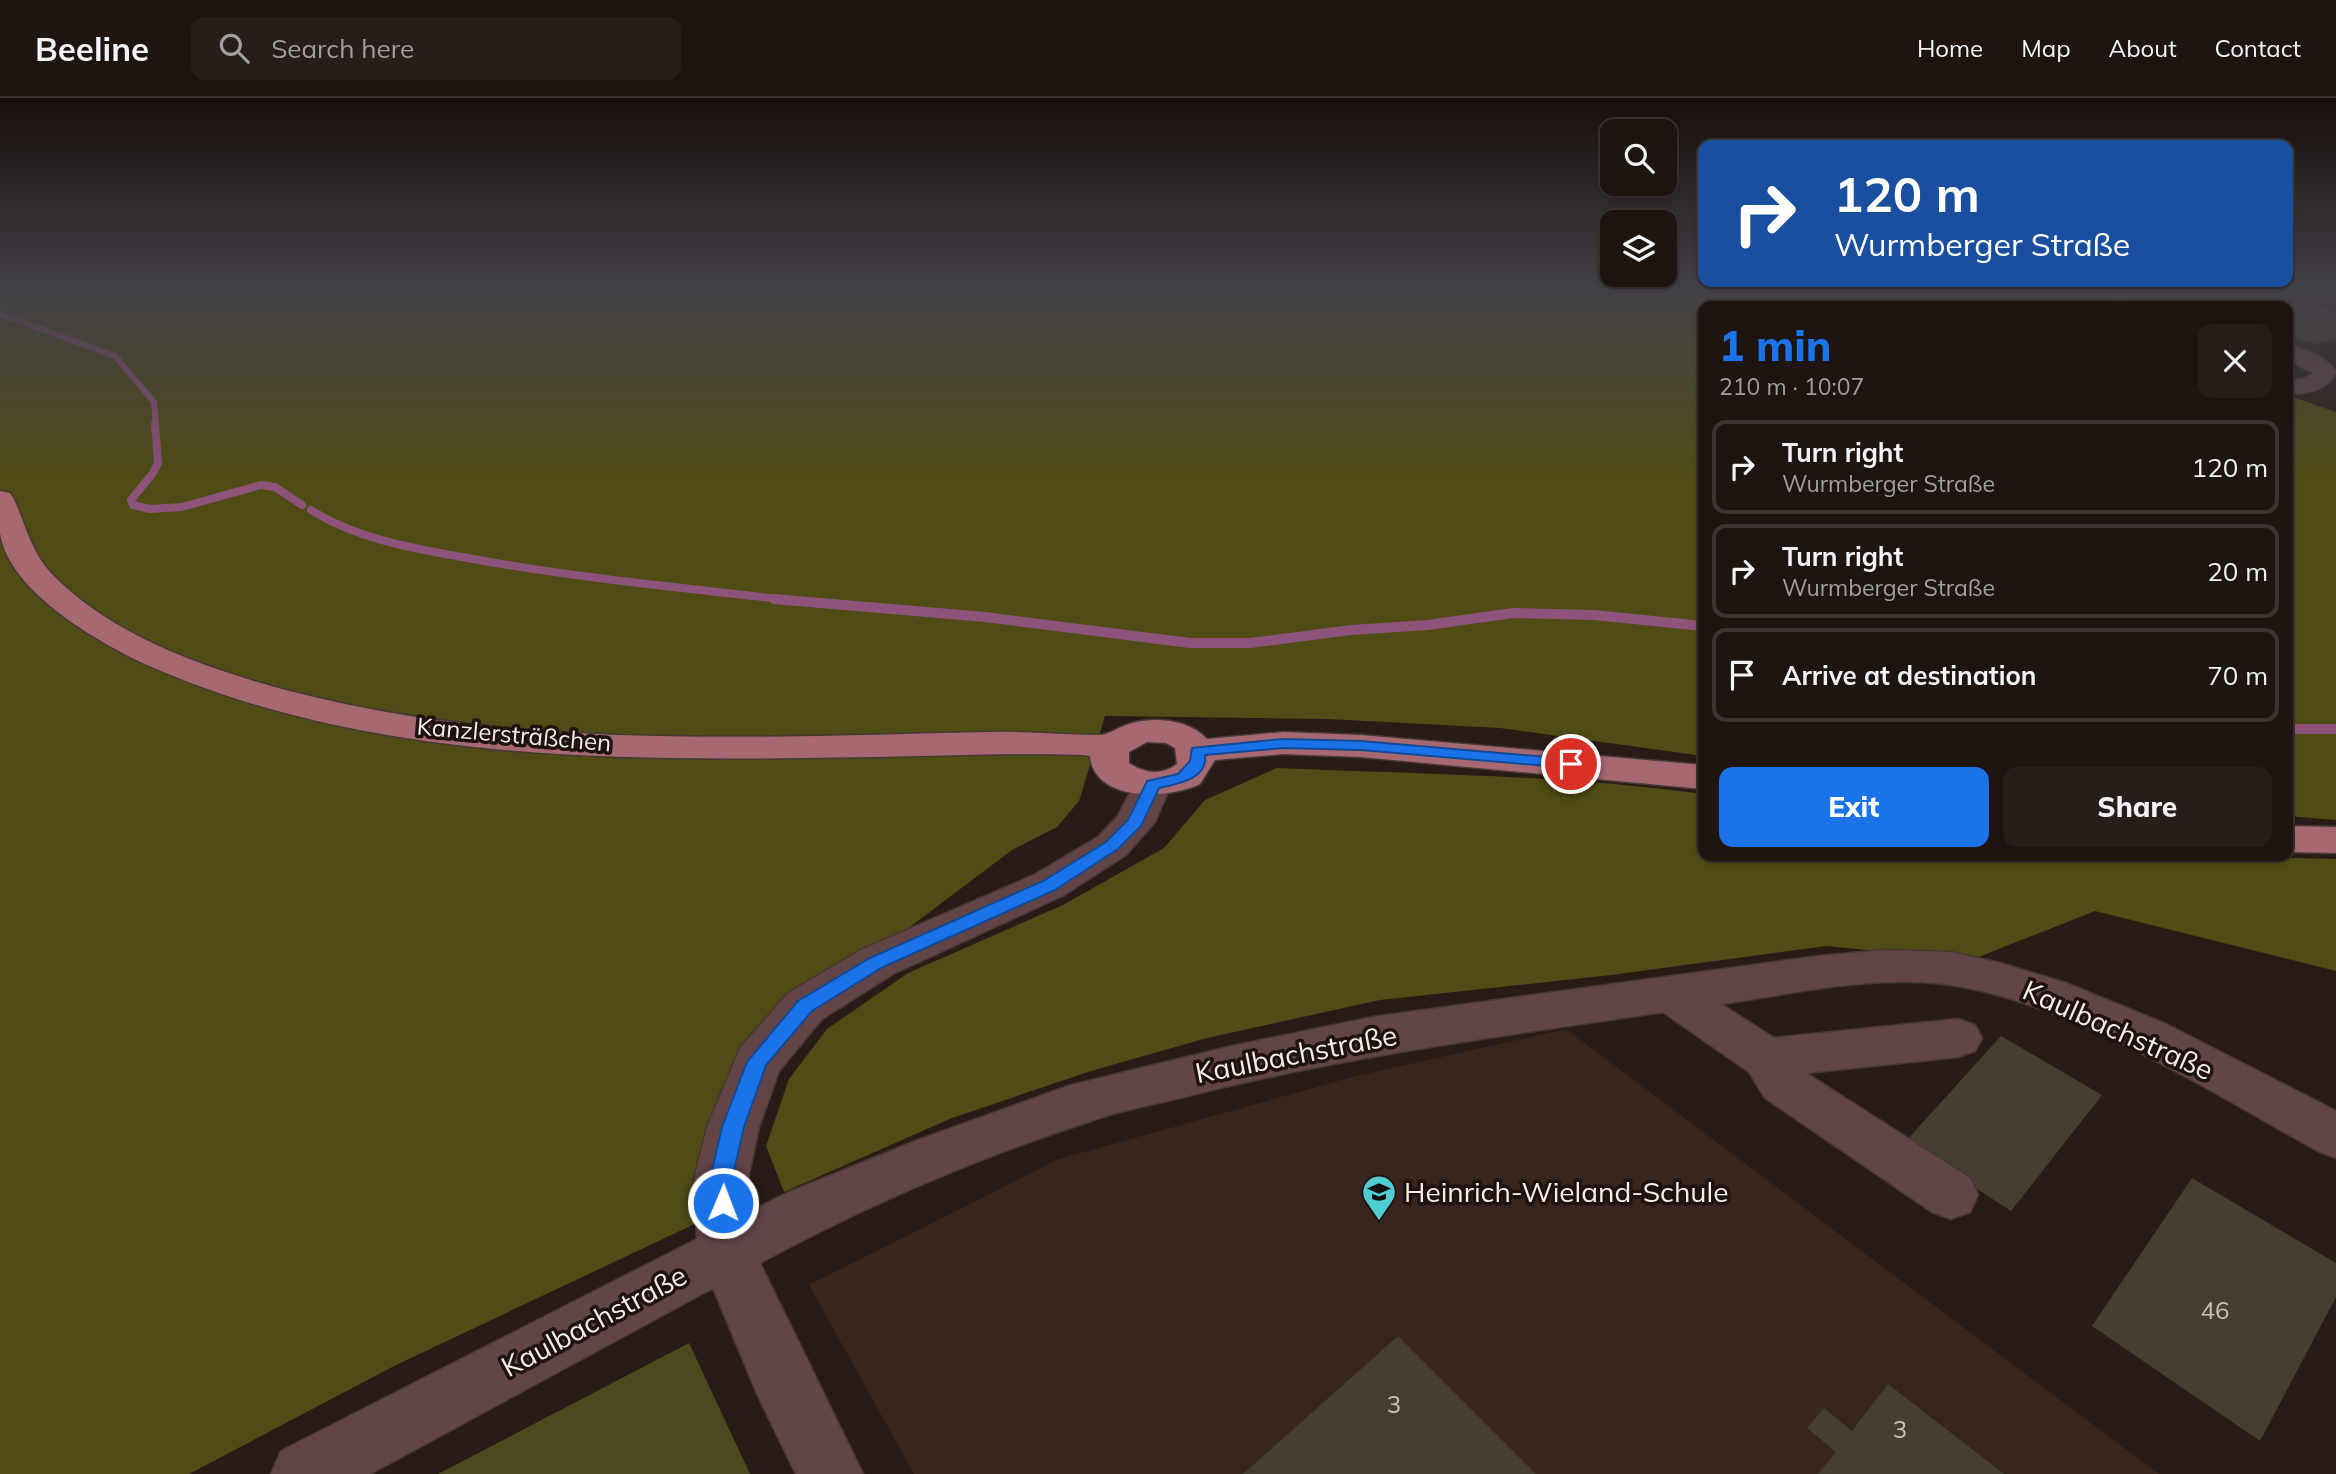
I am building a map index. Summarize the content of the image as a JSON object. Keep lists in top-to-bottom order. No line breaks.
{"streets":{"main road":["Kanzlersträßchen"],"street":["Kaulbachstraße"]},"places":{"school or university":["Heinrich-Wieland-Schule"]},"house_numbers":["46","3","3"],"page":{"header":"Beeline","search":"Search here","nav":["Home","Map","About","Contact"],"turn":["120 m","Wurmberger Straße"],"heading":["1 min","210 m · 10:07"],"list":[{"name":"Turn right","note":"Wurmberger Straße","value":"120 m"},{"name":"Turn right","note":"Wurmberger Straße","value":"20 m"},{"name":"Arrive at destination","value":"70 m"}],"buttons":["Exit","Share"]}}
